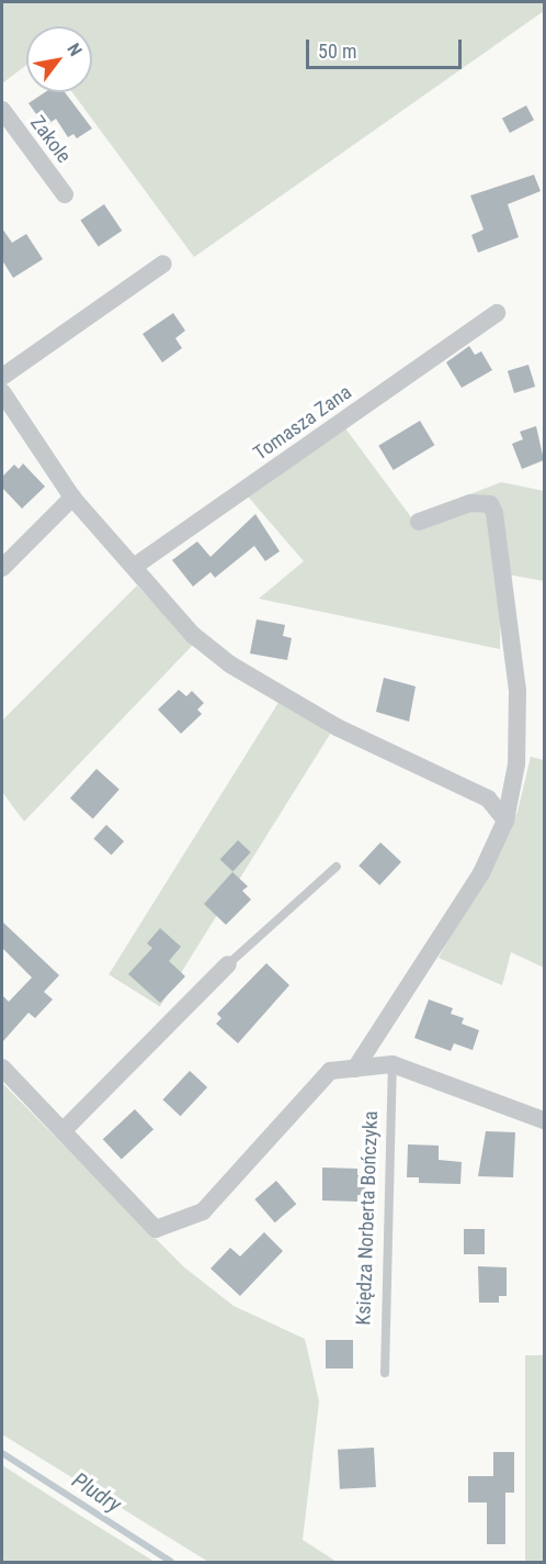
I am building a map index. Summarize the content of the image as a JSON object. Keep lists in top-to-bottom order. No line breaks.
{"streets":{"street":["Zakole","Tomasza Zana"],"lane":["Księdza Norberta Bończyka"]},"water":["Pludry"],"scale_bar":"50 m","north":"top right"}
